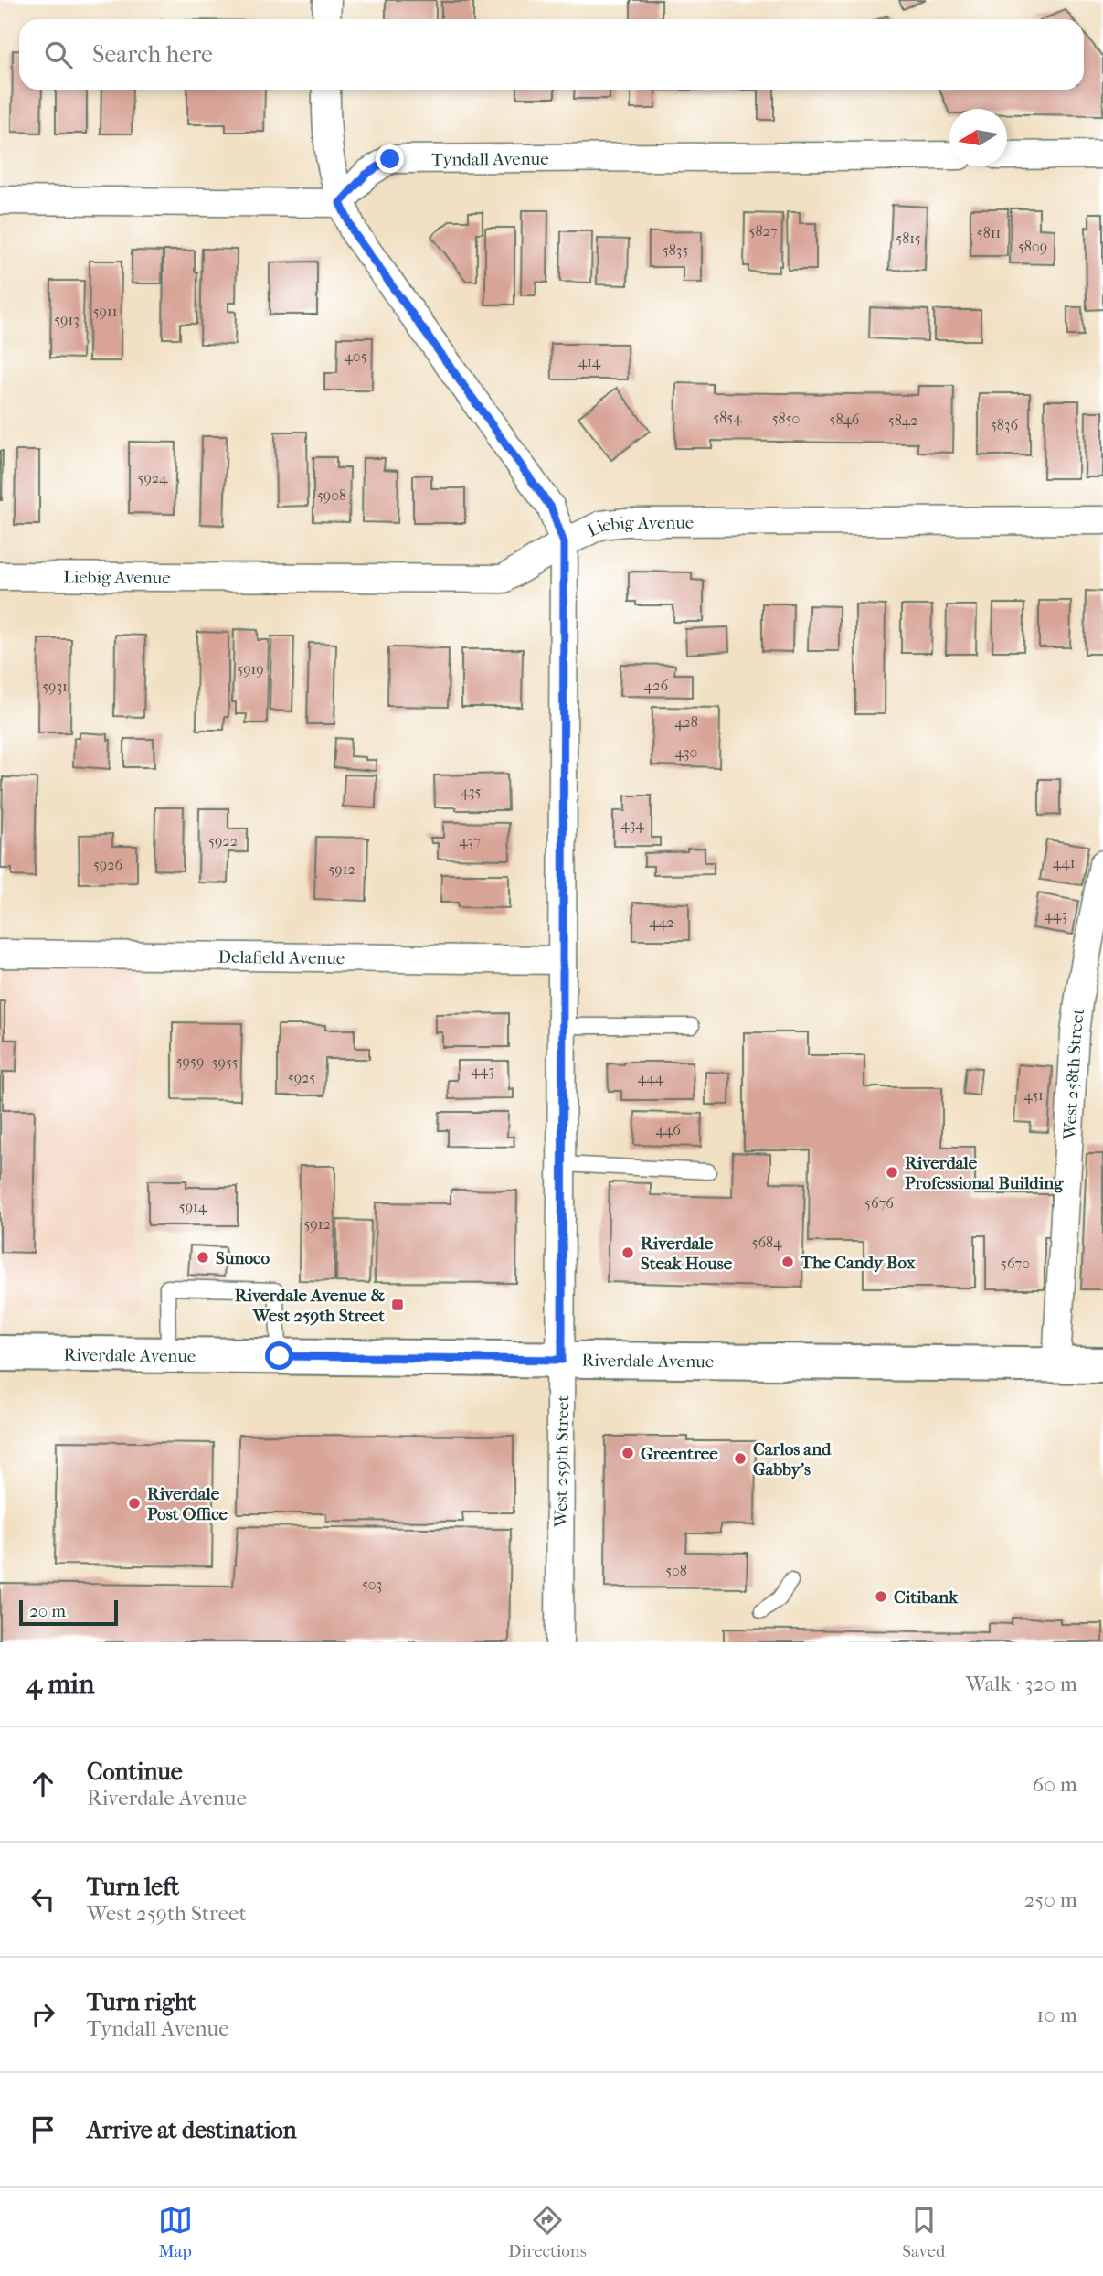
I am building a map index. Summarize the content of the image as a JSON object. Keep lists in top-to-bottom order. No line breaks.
{"streets":{"main road":["Riverdale Avenue"],"street":["Tyndall Avenue","Liebig Avenue","Delafield Avenue","West 258th Street","West 259th Street"]},"crossings":[["Tyndall Avenue","West 259th Street"],["Liebig Avenue","West 259th Street"],["Delafield Avenue","West 259th Street"],["West 258th Street","Riverdale Avenue"],["Riverdale Avenue","West 259th Street"]],"places":{"other":["Riverdale Professional Building","Riverdale Steak House","Sunoco","The Candy Box","Greentree","Carlos and Gabby's","Riverdale Post Office","Citibank"],"transit":["Riverdale Avenue & West 259th Street"]},"house_numbers":["5827","5811","5815","5809","5835","5911","5913","405","414","5854","5850","5846","5842","5836","5924","5908","5919","426","5931","428","430","435","434","5922","437","441","5926","5912","443","442","5959","5955","443","5925","444","451","446","5676","5914","5912","5684","5670","508","503"],"scale_bar":"20 m","north":"left","page":{"search":"Search here","scale":"20 m","heading":["4 min","Walk · 320 m"],"list":[["Continue","Riverdale Avenue","60 m"],["Turn left","West 259th Street","250 m"],["Turn right","Tyndall Avenue","10 m"],"Arrive at destination"],"nav":["Map","Directions","Saved"]}}
